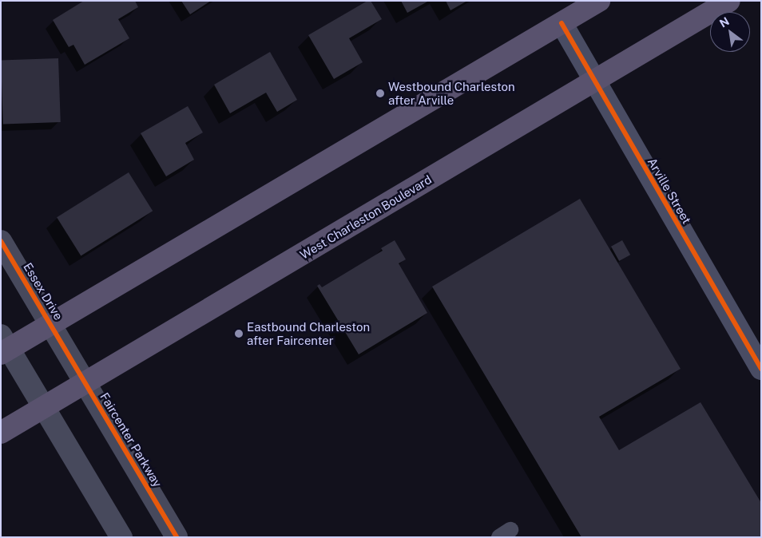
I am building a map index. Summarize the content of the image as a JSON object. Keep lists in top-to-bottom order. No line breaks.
{"streets":{"main road":["West Charleston Boulevard"],"street":["Arville Street","Essex Drive","Faircenter Parkway"]},"crossings":[["Arville Street","West Charleston Boulevard"],["West Charleston Boulevard","Faircenter Parkway"],["Essex Drive","Faircenter Parkway"]],"places":["Westbound Charleston after Arville","Eastbound Charleston after Faircenter"],"north":"top left"}
